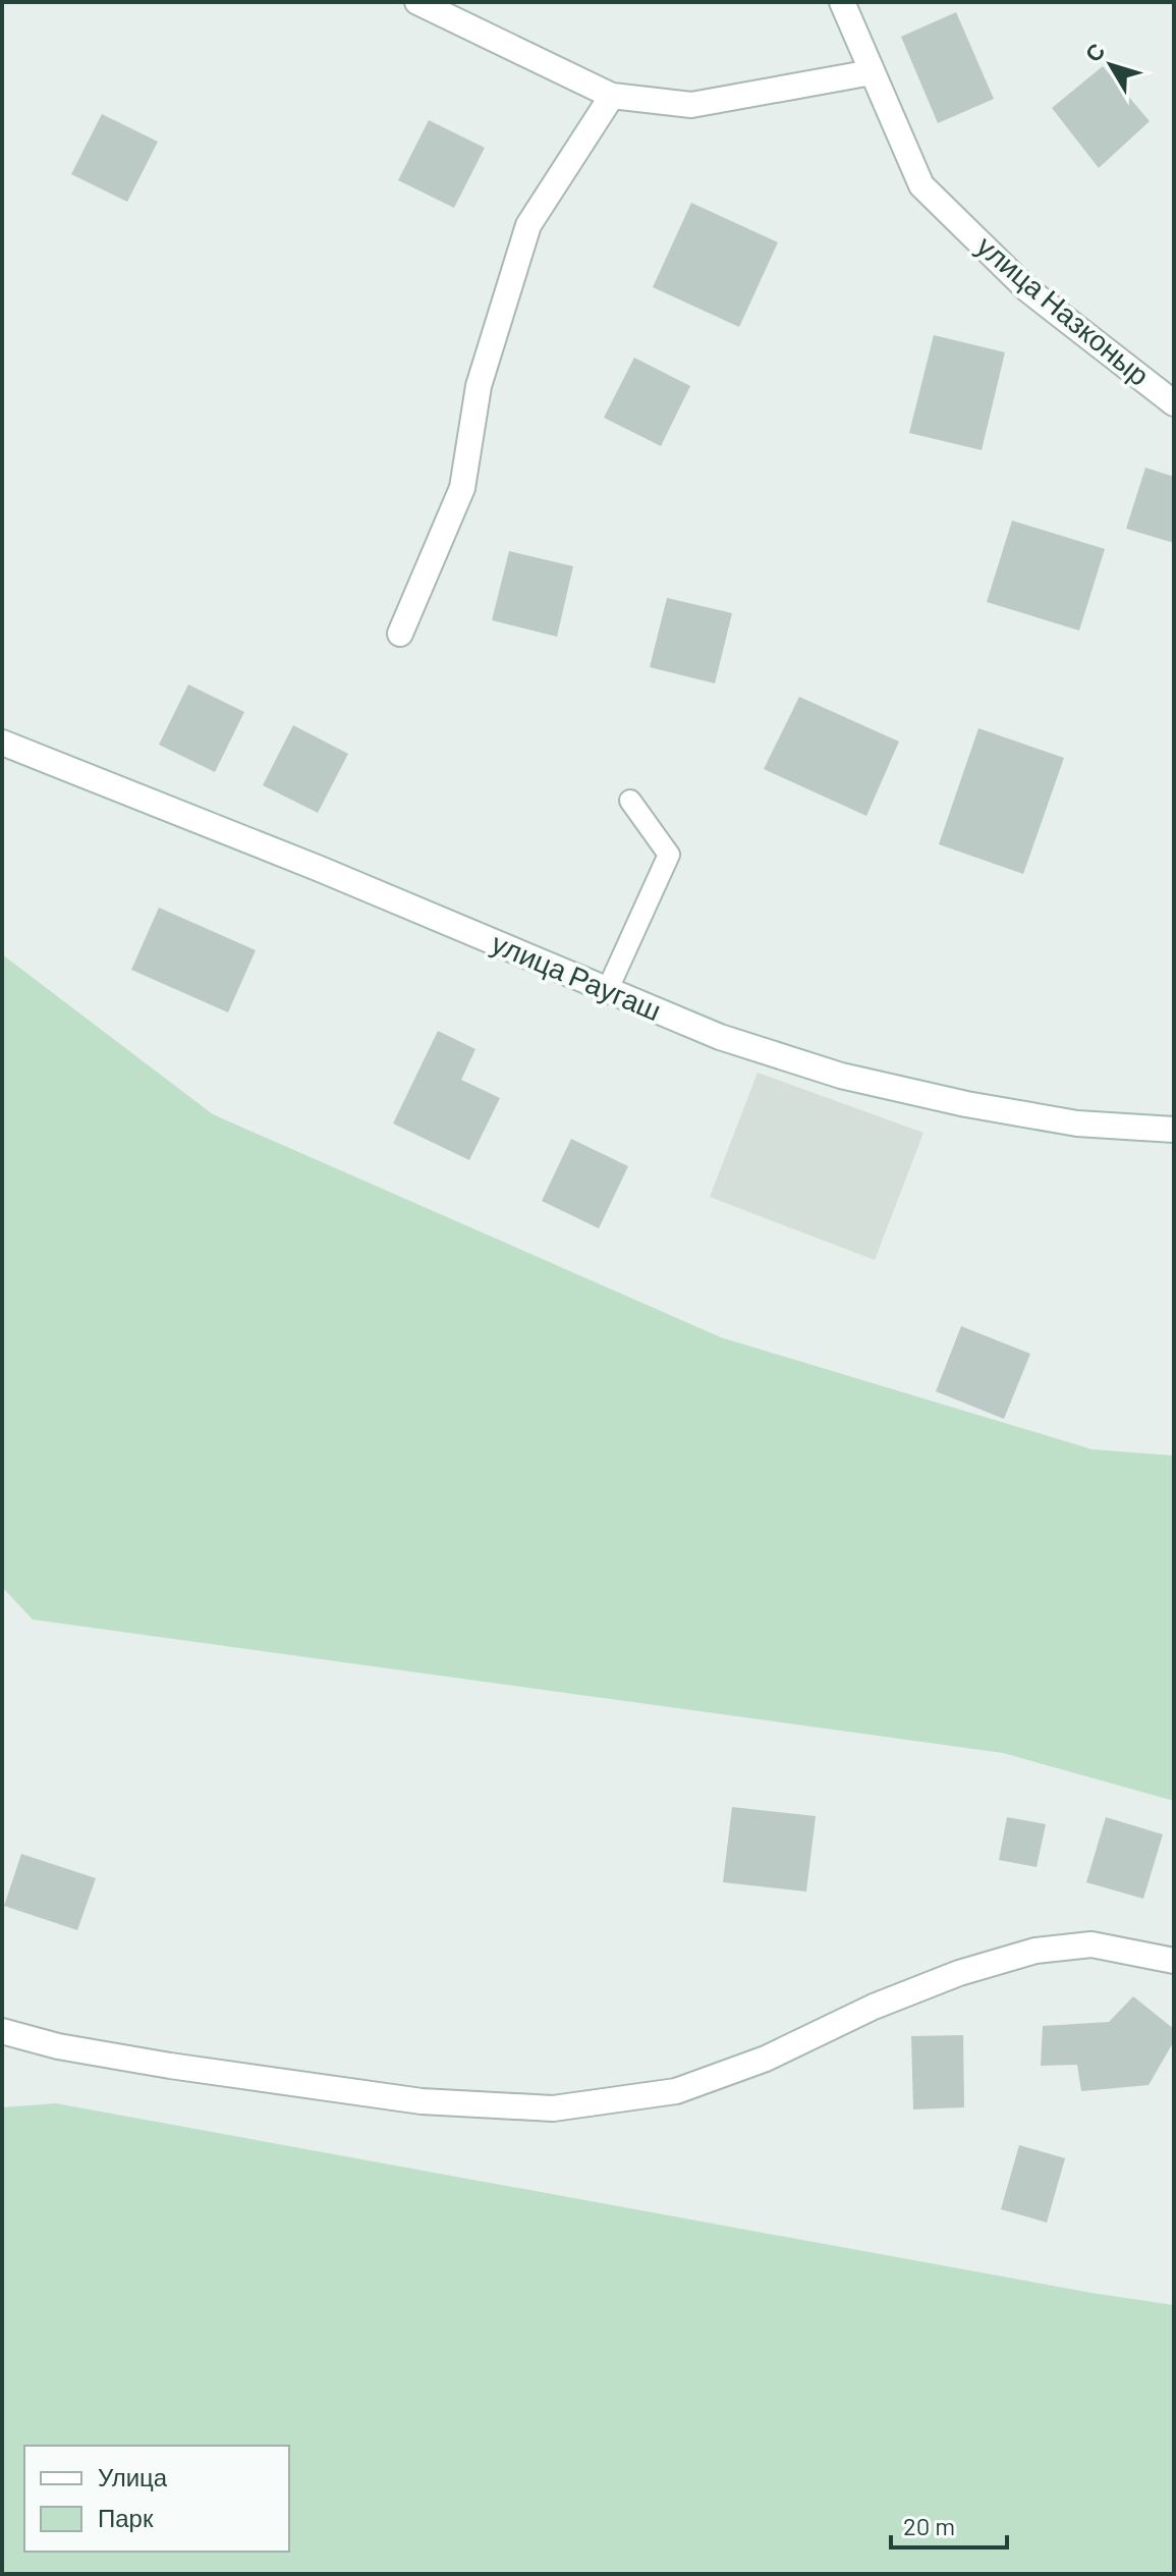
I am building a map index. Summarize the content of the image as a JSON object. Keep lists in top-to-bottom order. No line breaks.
{"streets":{"street":["улица Назконыр","улица Раугаш"]},"legend":["Улица","Парк"],"scale_bar":"20 m","north":"top left"}
